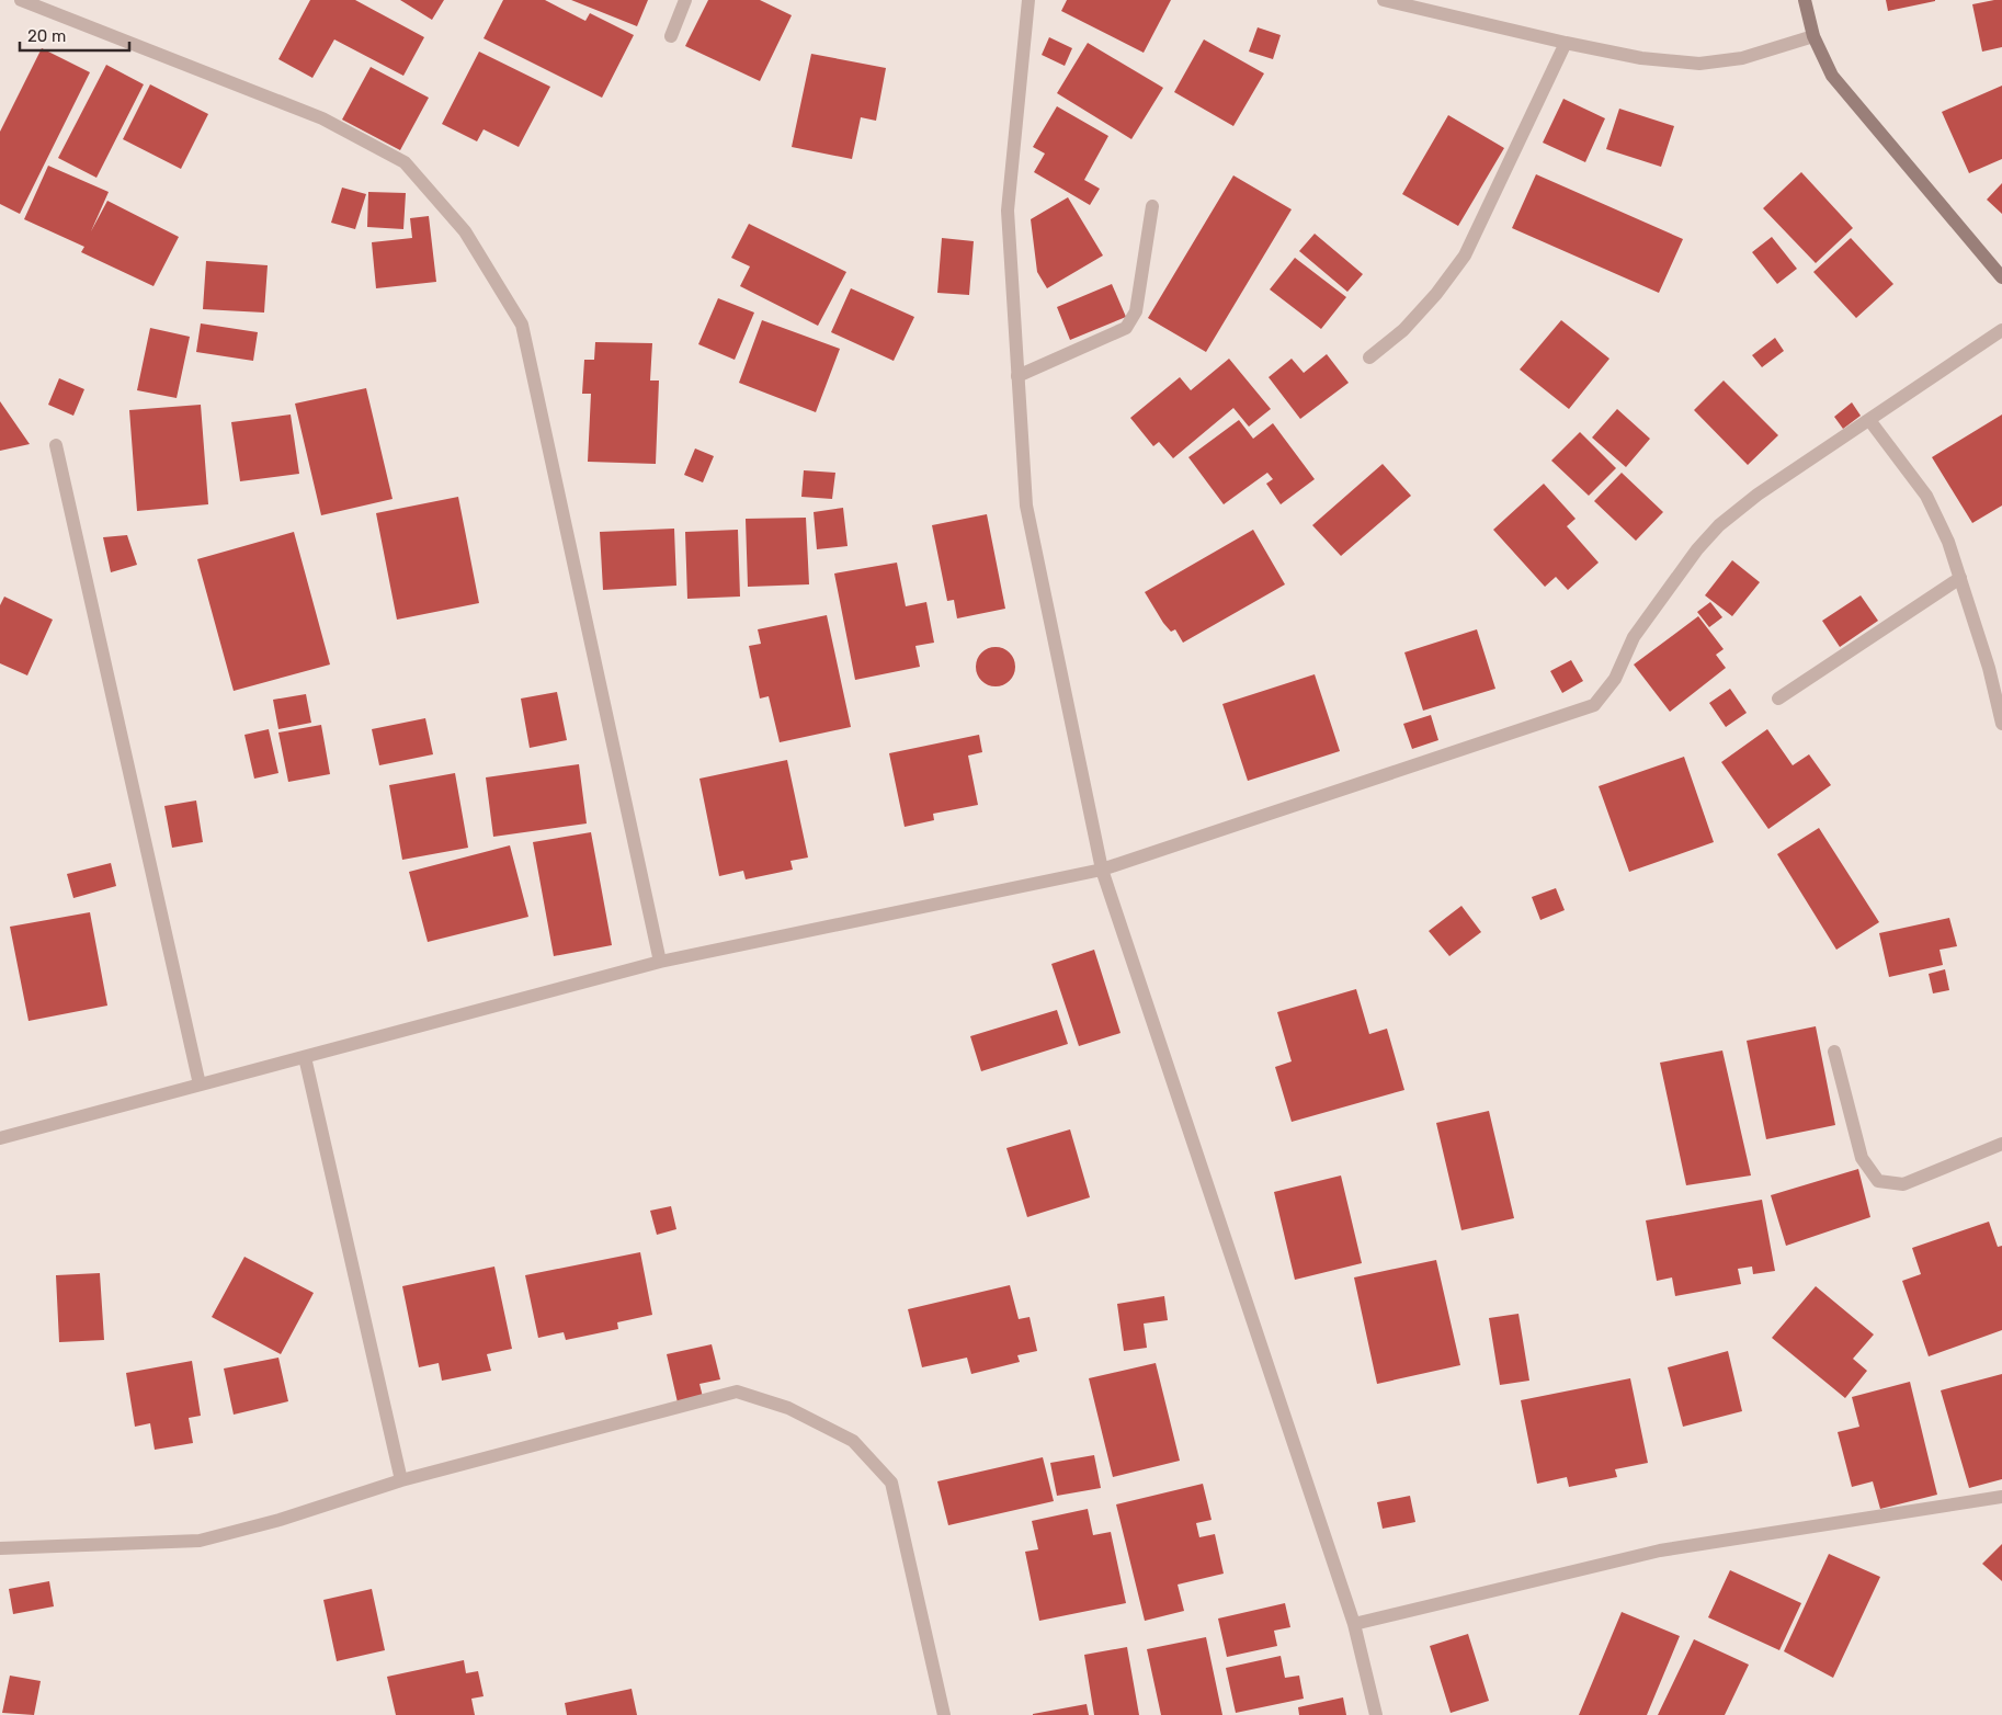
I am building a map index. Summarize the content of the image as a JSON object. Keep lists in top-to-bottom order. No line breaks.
{"scale_bar":"20 m"}
